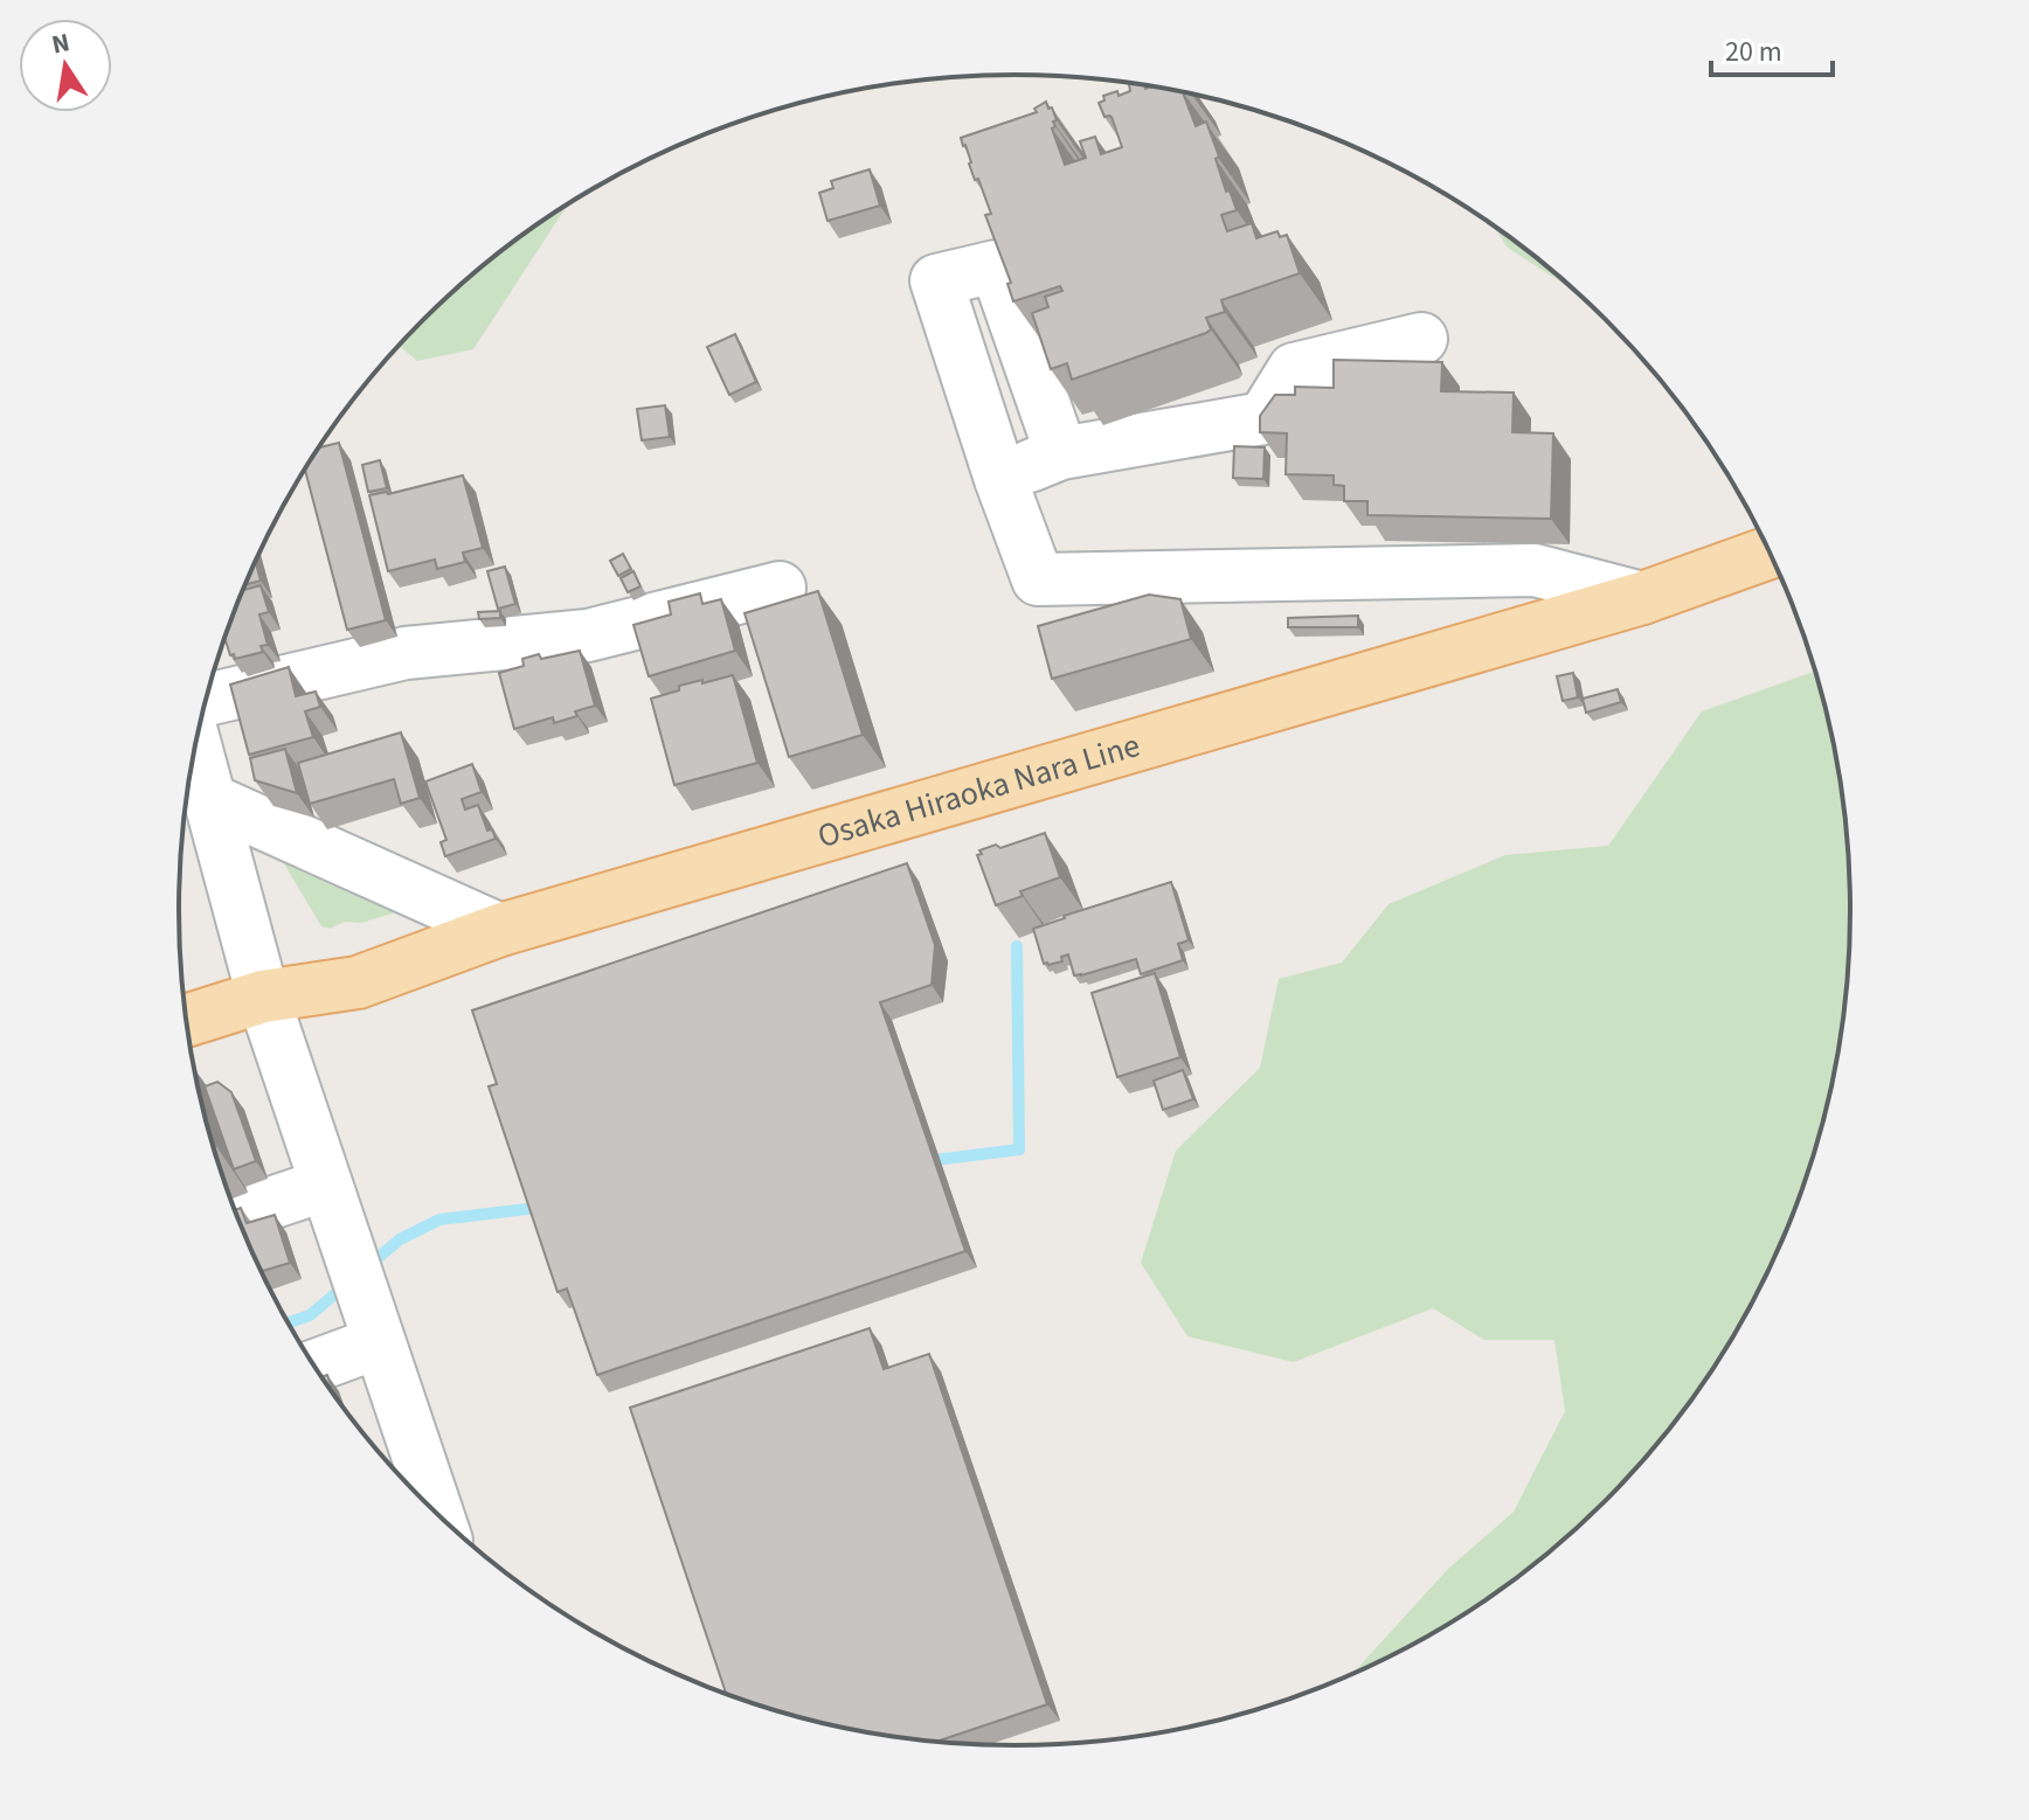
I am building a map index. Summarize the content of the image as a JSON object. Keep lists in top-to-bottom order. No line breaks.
{"streets":{"main road":["Osaka Hiraoka Nara Line"]},"scale_bar":"20 m","north":"top"}
